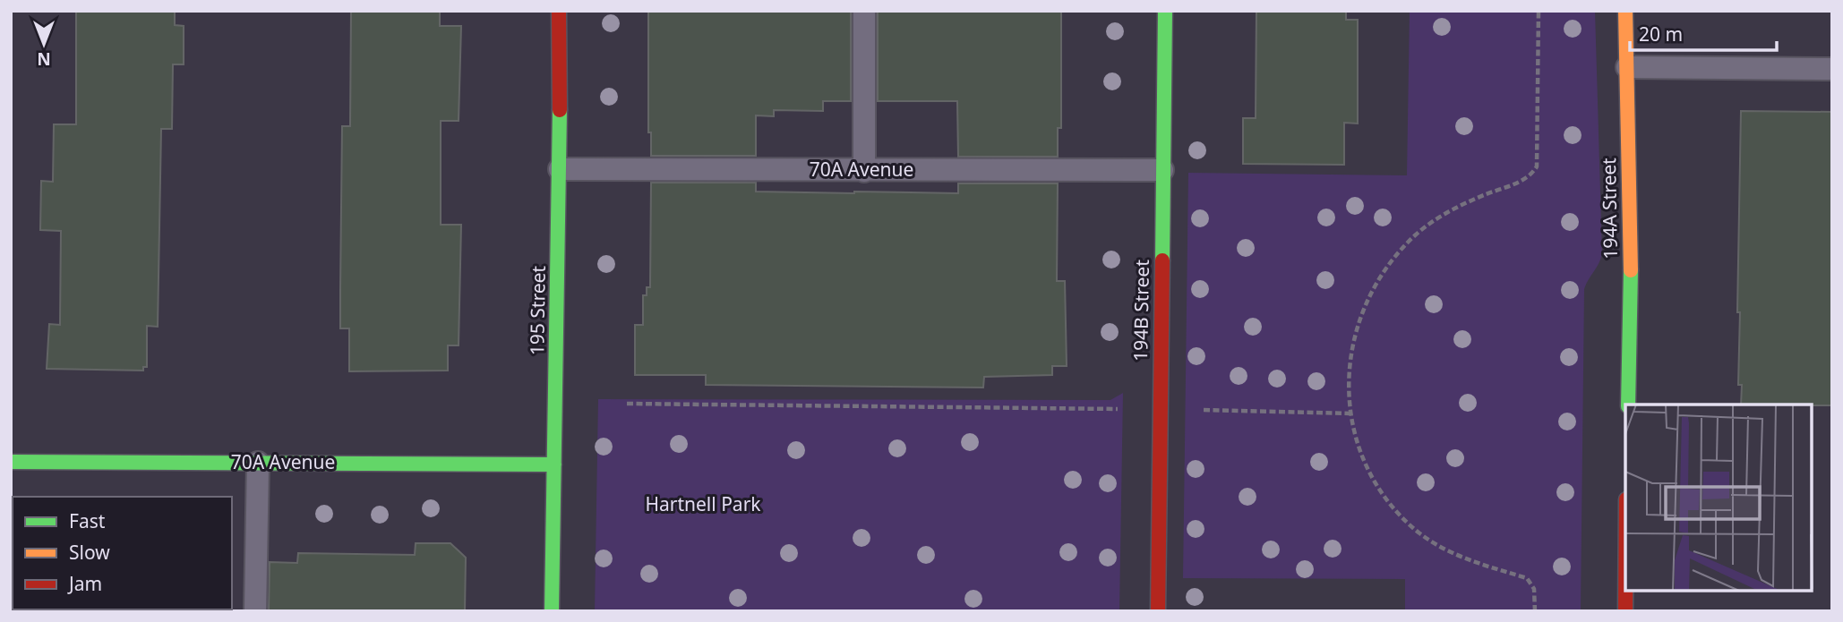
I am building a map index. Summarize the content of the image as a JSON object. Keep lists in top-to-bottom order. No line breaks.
{"streets":{"street":["70A Avenue","194A Street","195 Street","194B Street"]},"crossings":[["70A Avenue","195 Street"],["70A Avenue","194B Street"]],"parks":["Hartnell Park"],"legend":["Fast","Slow","Jam"],"scale_bar":"20 m","north":"bottom"}
